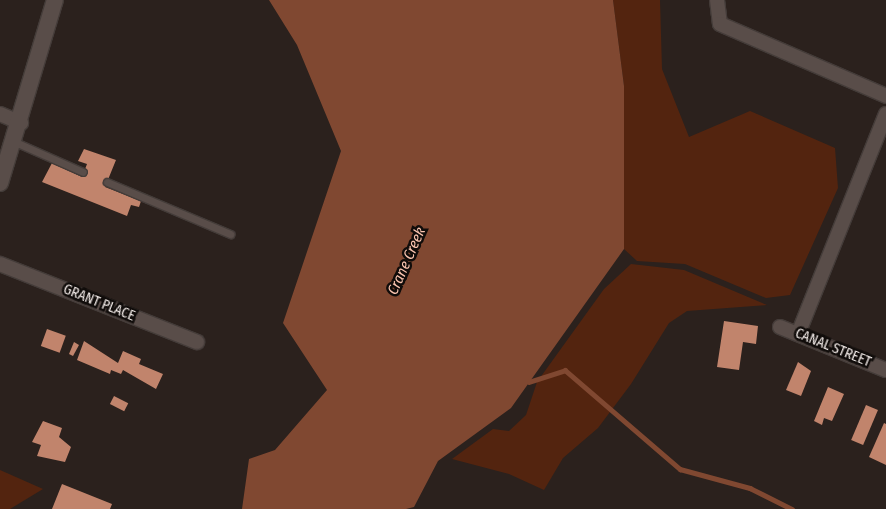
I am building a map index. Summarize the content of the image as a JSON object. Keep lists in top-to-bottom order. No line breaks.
{"streets":{"street":["GRANT PLACE","CANAL STREET"]},"water":["Crane Creek"]}
